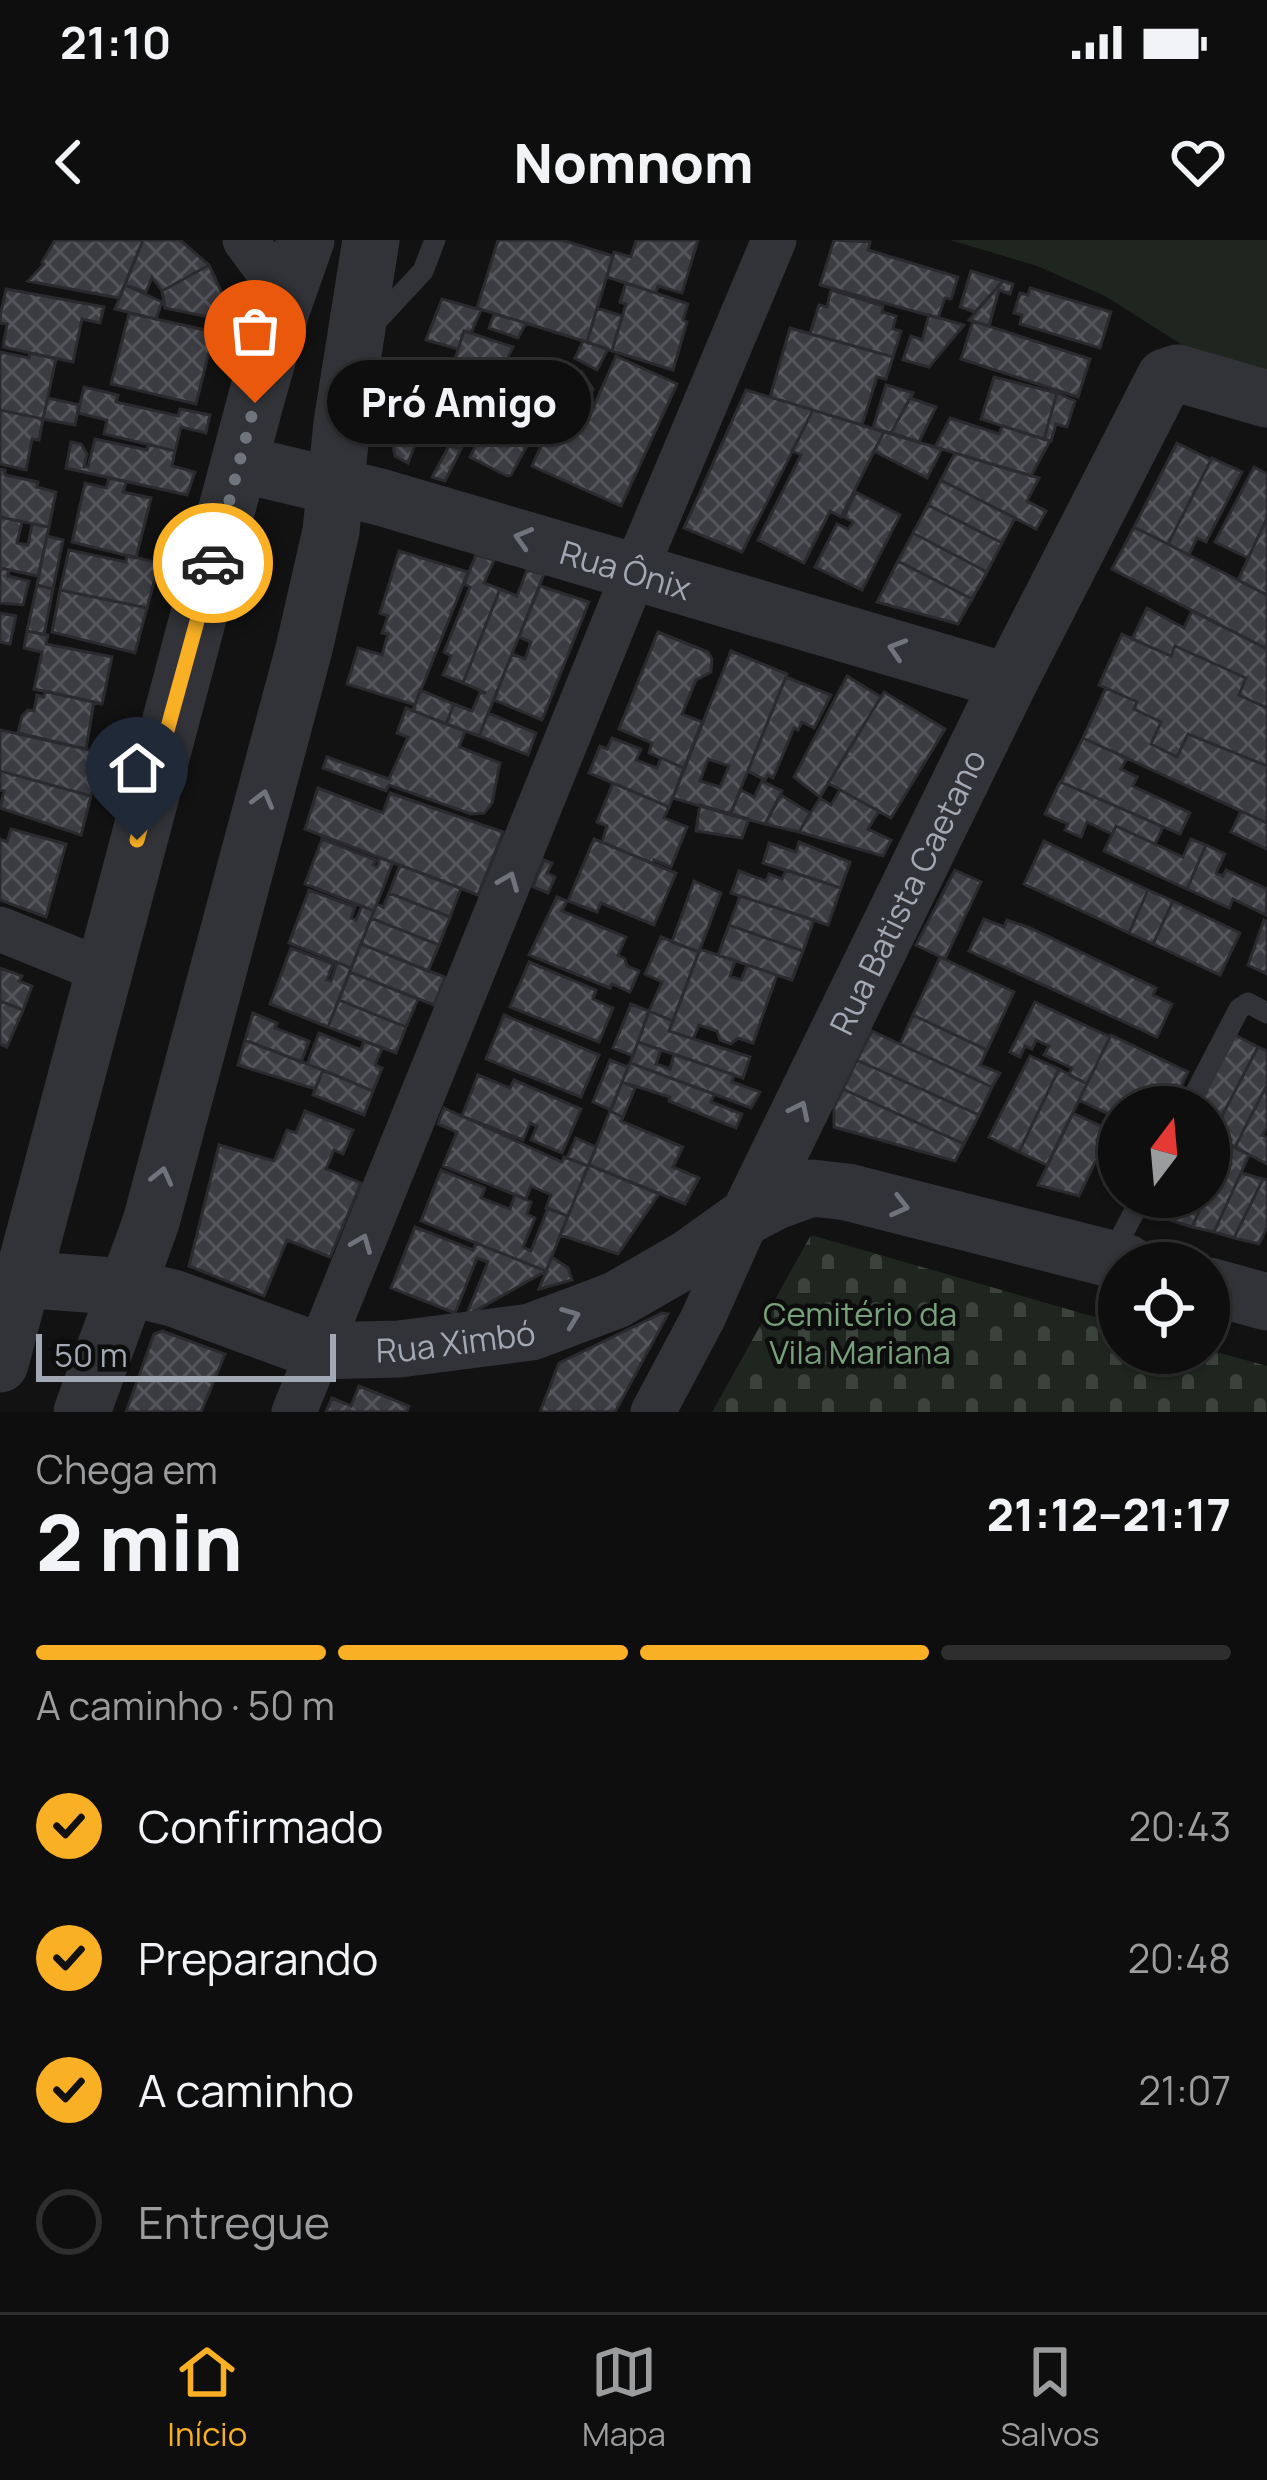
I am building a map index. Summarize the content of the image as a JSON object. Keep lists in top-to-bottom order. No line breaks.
{"streets":{"street":["Rua Ônix","Rua Batista Caetano","Rua Ximbó"]},"crossings":[["Rua Ônix","Rua Batista Caetano"],["Rua Batista Caetano","Rua Ximbó"]],"one_way":["Rua Ônix","Rua Ximbó"],"parks":["Cemitério da Vila Mariana"],"places":["Pró Amigo"],"scale_bar":"50 m","north":"top","page":{"status":"21:10","header":"Nomnom","bubble":"Pró Amigo","scale":"50 m","heading":["2 min","Chega em","21:12–21:17"],"bar":"A caminho · 50 m","list":[["Confirmado","20:43"],["Preparando","20:48"],["A caminho","21:07"],"Entregue"],"tabs":["Início","Mapa","Salvos"]}}
